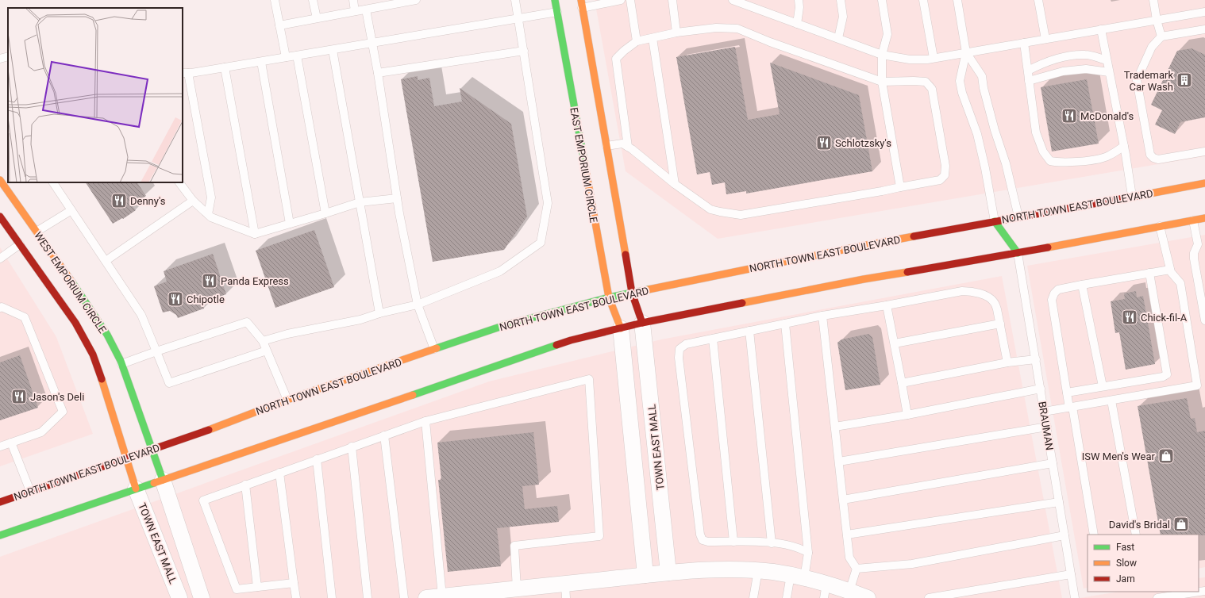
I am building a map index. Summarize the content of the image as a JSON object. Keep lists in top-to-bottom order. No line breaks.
{"streets":{"main road":["EAST EMPORIUM CIRCLE","NORTH TOWN EAST BOULEVARD","WEST EMPORIUM CIRCLE"],"street":["TOWN EAST MALL"],"lane":["BRAUMAN"]},"crossings":[["EAST EMPORIUM CIRCLE","NORTH TOWN EAST BOULEVARD"],["NORTH TOWN EAST BOULEVARD","WEST EMPORIUM CIRCLE"],["WEST EMPORIUM CIRCLE","TOWN EAST MALL"]],"places":{"building":["Trademark Car Wash"],"restaurant":["McDonald's","Schlotzsky's","Denny's","Panda Express","Chipotle","Chick-fil-A","Jason's Deli"],"shop":["ISW Men's Wear","David's Bridal"]},"legend":["Fast","Slow","Jam"]}
